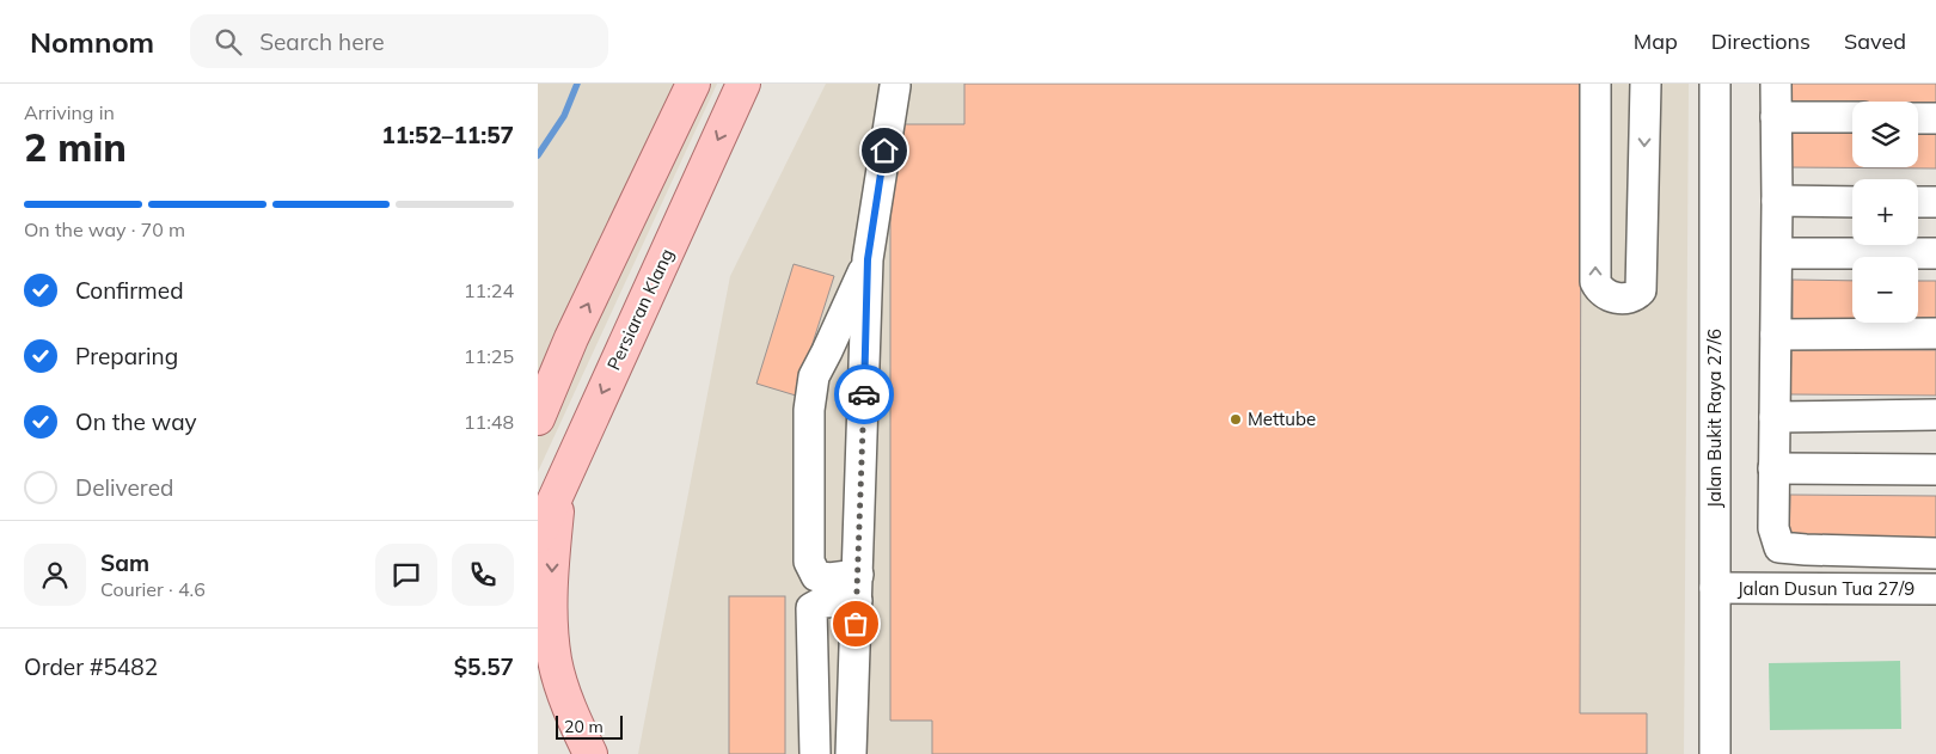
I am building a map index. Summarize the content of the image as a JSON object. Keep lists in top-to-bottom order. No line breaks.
{"streets":{"main road":["Persiaran Klang"],"street":["Jalan Bukit Raya 27/6","Jalan Dusun Tua 27/9"]},"crossings":[["Jalan Bukit Raya 27/6","Jalan Dusun Tua 27/9"]],"places":["Mettube"],"scale_bar":"20 m","page":{"header":"Nomnom","search":"Search here","nav":["Map","Directions","Saved"],"heading":["2 min","Arriving in","11:52–11:57"],"panel":["Sam","Courier · 4.6","Order #5482","$5.57"],"map_buttons":["+","−"],"bar":"On the way · 70 m","list":[["Confirmed","11:24"],["Preparing","11:25"],["On the way","11:48"],"Delivered"],"scale":"20 m"}}
